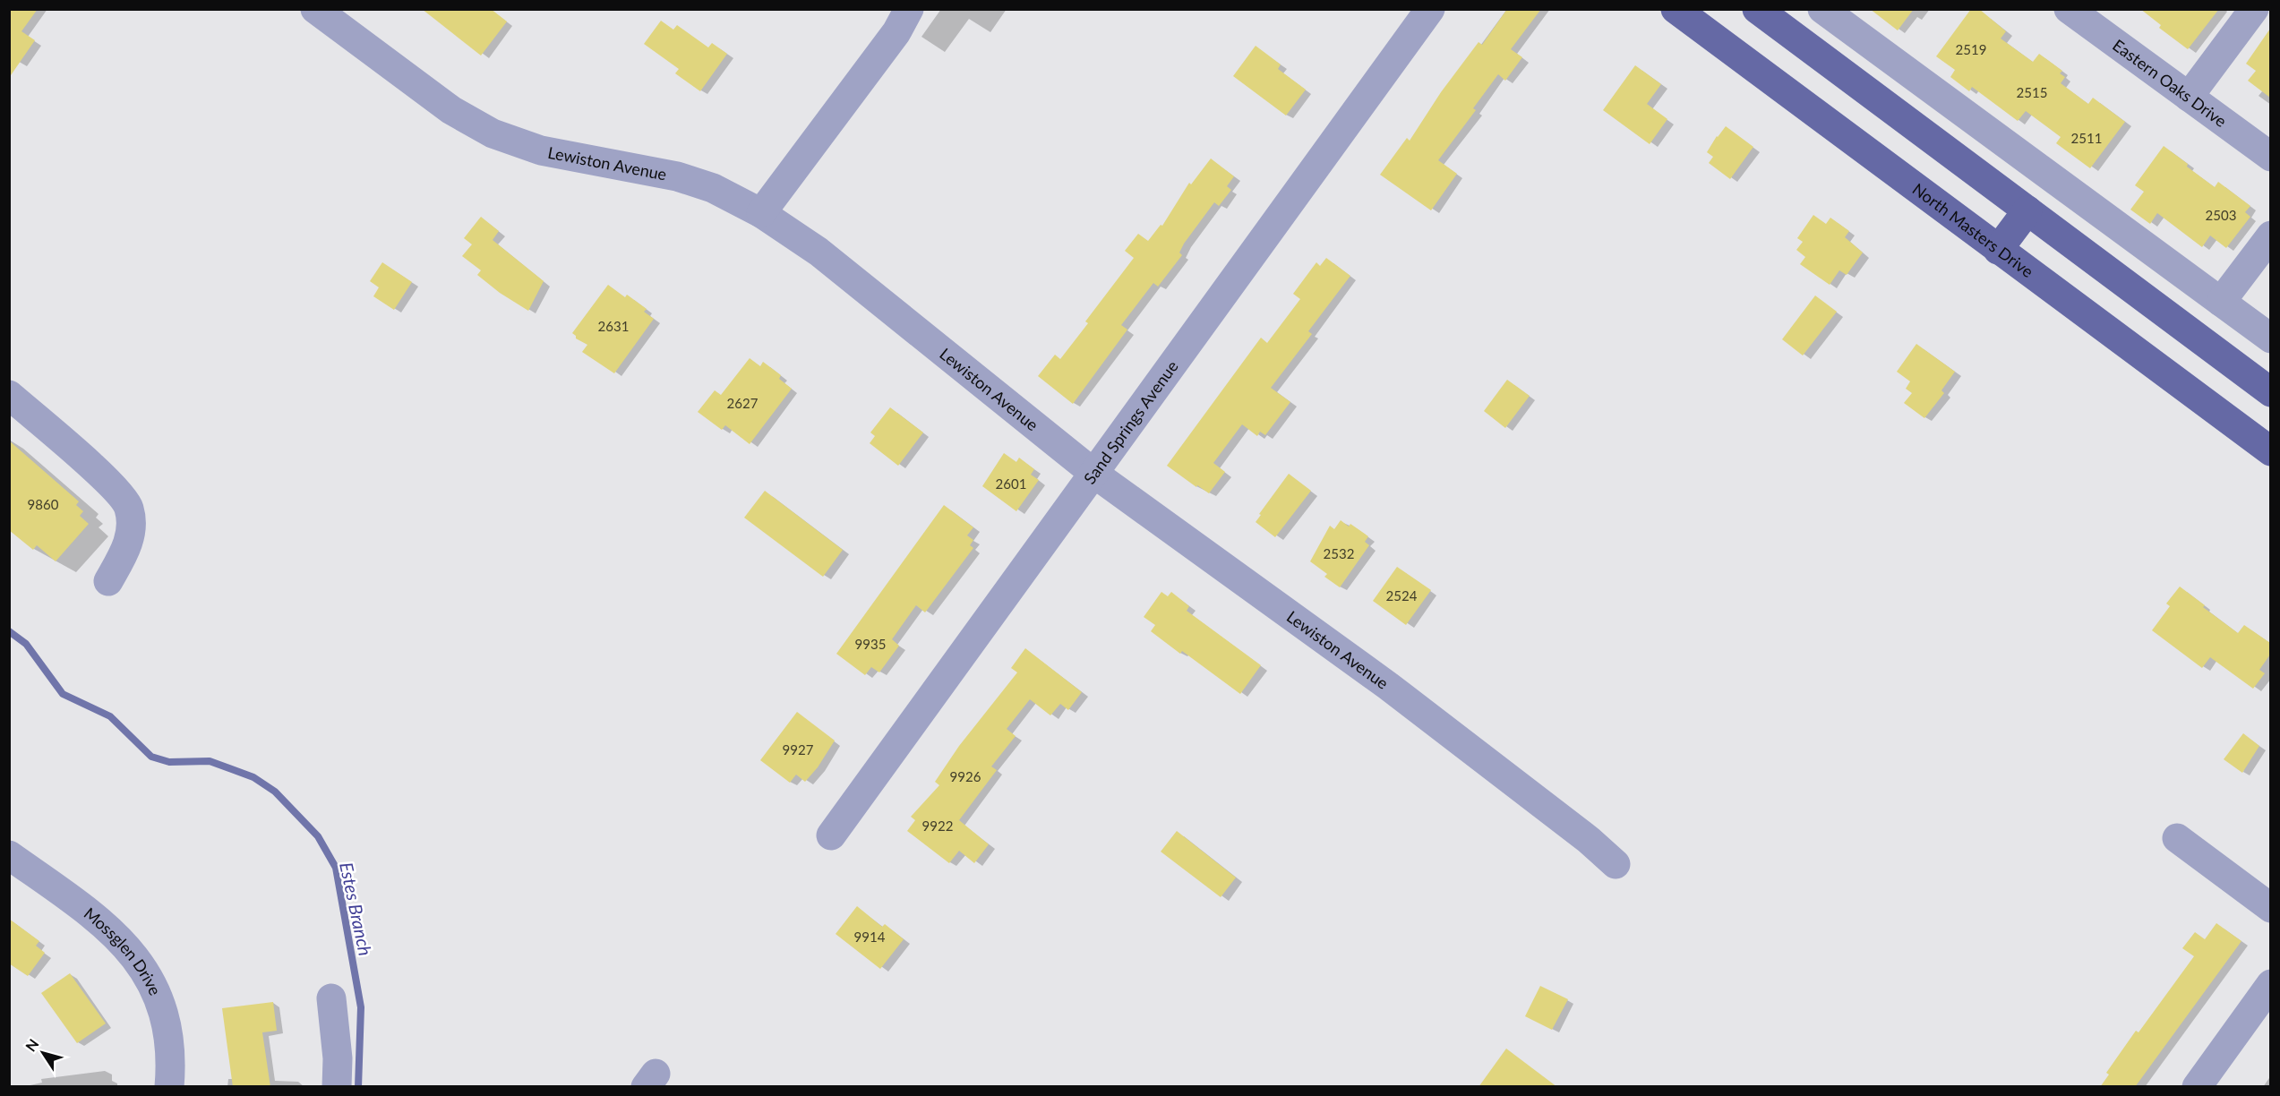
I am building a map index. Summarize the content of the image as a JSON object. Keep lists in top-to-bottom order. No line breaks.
{"streets":{"main road":["North Masters Drive"],"street":["Eastern Oaks Drive","Lewiston Avenue","Sand Springs Avenue","Mossglen Drive"]},"crossings":[["Lewiston Avenue","Sand Springs Avenue"]],"water":["Estes Branch"],"house_numbers":["2519","2515","2511","2503","2631","2627","2601","9860","2532","2524","9935","9927","9926","9922","9914"],"north":"top left"}
